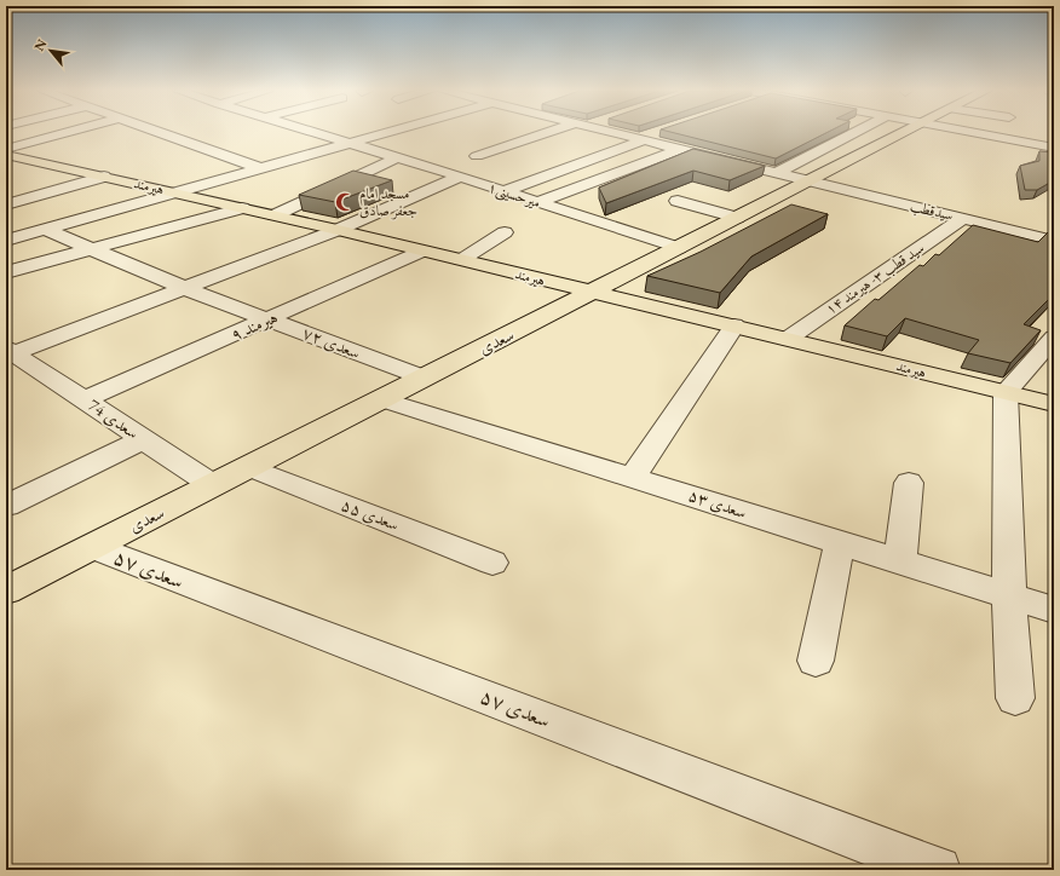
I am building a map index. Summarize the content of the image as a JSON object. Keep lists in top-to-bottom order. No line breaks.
{"streets":{"main road":["هیرمند","سعدی"],"street":["میرحسینی۱","سیدقطب","سید قطب ۳- هیرمند ۱۴","هیرمند ۹","سعدی ۷۲","سعدی 74","سعدی ۵۳","سعدی ۵۵","سعدی ۵۷"]},"crossings":[["هیرمند","سید قطب ۳- هیرمند ۱۴"],["هیرمند","هیرمند ۹"],["هیرمند","سعدی"],["میرحسینی۱","سعدی"],["سیدقطب","سید قطب ۳- هیرمند ۱۴"],["سیدقطب","سعدی"],["هیرمند ۹","سعدی ۷۲"],["هیرمند ۹","سعدی 74"],["سعدی","سعدی ۷۲"],["سعدی","سعدی 74"],["سعدی","سعدی ۵۳"],["سعدی","سعدی ۵۵"],["سعدی","سعدی ۵۷"]],"places":{"mosque":["مسجد امام جعفر صادق"]},"north":"top left"}
